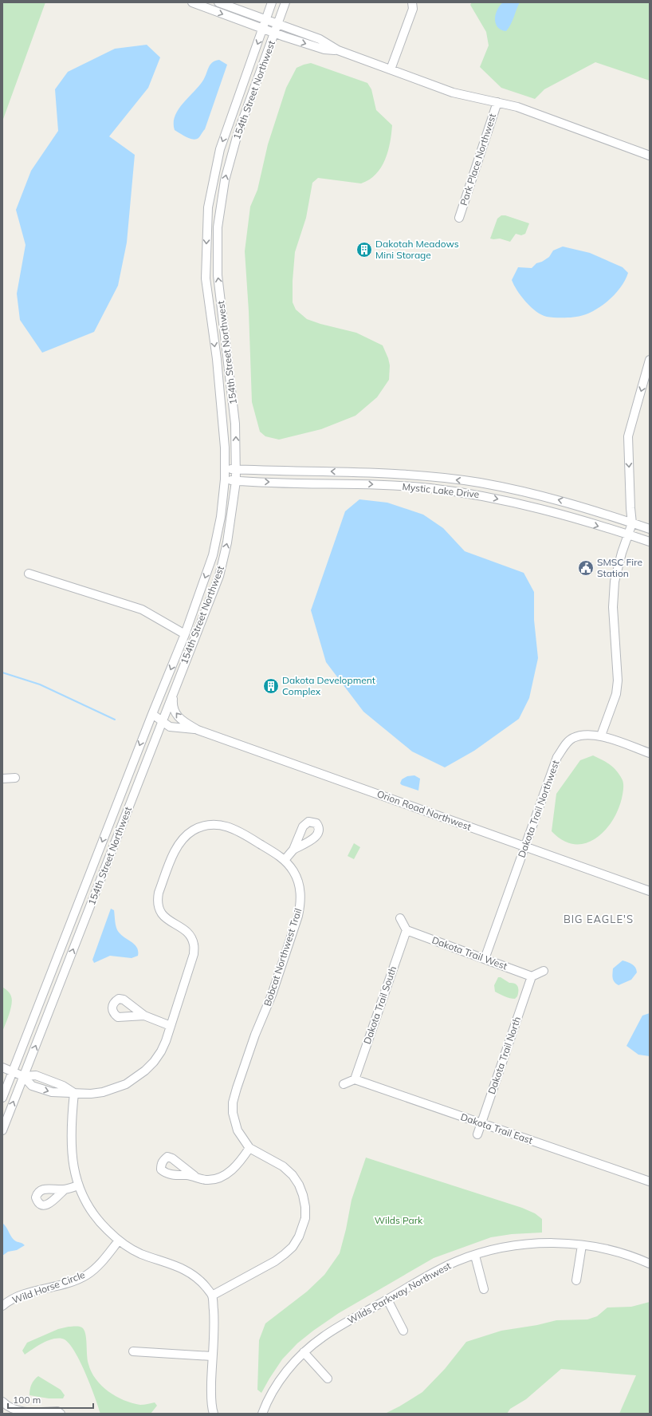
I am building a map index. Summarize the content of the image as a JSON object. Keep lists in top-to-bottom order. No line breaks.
{"streets":{"street":["154th Street Northwest","Park Place Northwest","Mystic Lake Drive","Dakota Trail Northwest","Orion Road Northwest","Dakota Trail West","Bobcat Northwest Trail","Dakota Trail South","Dakota Trail North","Dakota Trail East","Wild Horse Circle","Wilds Parkway Northwest"]},"crossings":[["154th Street Northwest","Mystic Lake Drive"],["154th Street Northwest","Orion Road Northwest"],["154th Street Northwest","Bobcat Northwest Trail"],["Dakota Trail Northwest","Orion Road Northwest"],["Dakota Trail Northwest","Dakota Trail West"],["Dakota Trail West","Dakota Trail South"],["Dakota Trail West","Dakota Trail North"],["Dakota Trail South","Dakota Trail East"],["Dakota Trail North","Dakota Trail East"]],"districts":["BIG EAGLE'S"],"parks":["Wilds Park"],"places":{"building":["Dakotah Meadows Mini Storage","Dakota Development Complex"],"public building":["SMSC Fire Station"]},"scale_bar":"100 m"}
